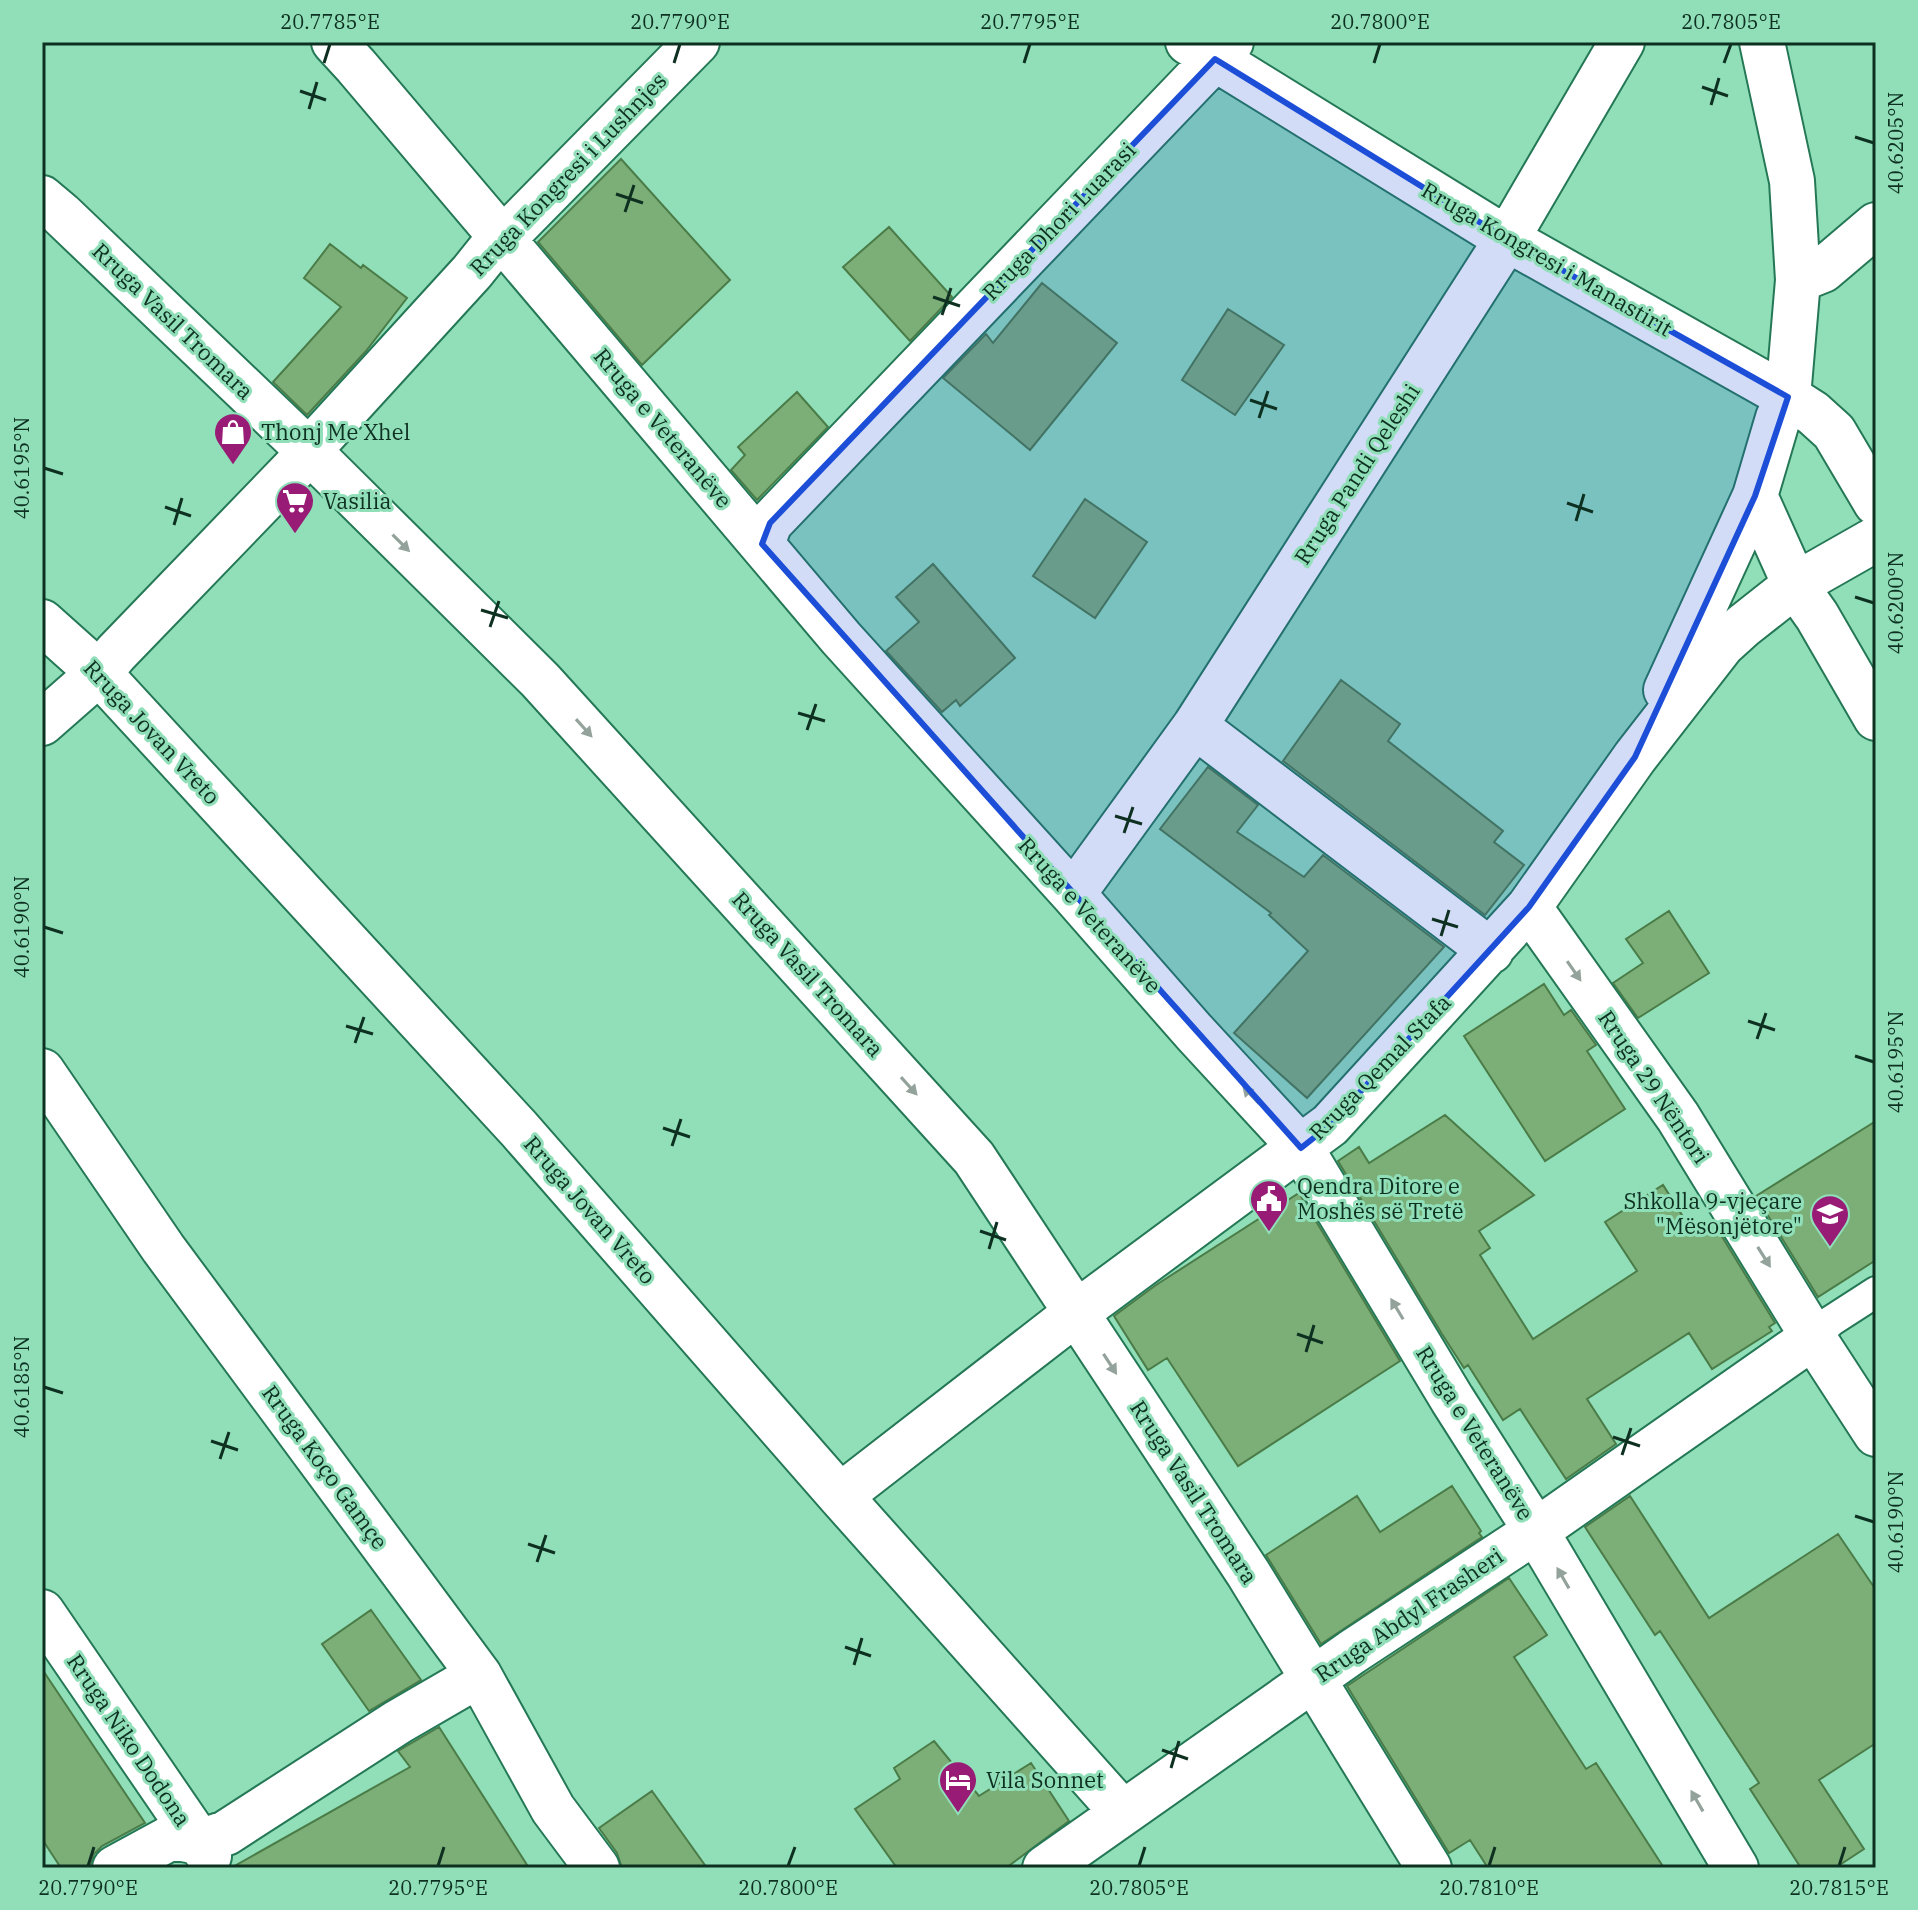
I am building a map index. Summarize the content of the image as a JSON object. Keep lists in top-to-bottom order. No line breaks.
{"streets":{"street":["Rruga Kongresi i Lushnjes","Rruga Dhori Luarasi","Rruga Kongresi i Manastirit","Rruga Vasil Tromara","Rruga e Veteranëve","Rruga Pandi Qeleshi","Rruga Jovan Vreto","Rruga Qemal Stafa","Rruga 29 Nëntori","Rruga Koço Gamçe","Rruga Abdyl Frasheri","Rruga Niko Dodona"]},"crossings":[["Rruga Kongresi i Lushnjes","Rruga Vasil Tromara"],["Rruga Kongresi i Lushnjes","Rruga e Veteranëve"],["Rruga Kongresi i Lushnjes","Rruga Jovan Vreto"],["Rruga Dhori Luarasi","Rruga Kongresi i Manastirit"],["Rruga Dhori Luarasi","Rruga e Veteranëve"],["Rruga Kongresi i Manastirit","Rruga Pandi Qeleshi"],["Rruga Kongresi i Manastirit","Rruga Qemal Stafa"],["Rruga Vasil Tromara","Rruga Qemal Stafa"],["Rruga Vasil Tromara","Rruga Abdyl Frasheri"],["Rruga e Veteranëve","Rruga Pandi Qeleshi"],["Rruga e Veteranëve","Rruga Qemal Stafa"],["Rruga e Veteranëve","Rruga Abdyl Frasheri"],["Rruga Jovan Vreto","Rruga Qemal Stafa"],["Rruga Jovan Vreto","Rruga Abdyl Frasheri"],["Rruga Qemal Stafa","Rruga 29 Nëntori"],["Rruga 29 Nëntori","Rruga Abdyl Frasheri"]],"one_way":["Rruga Vasil Tromara","Rruga e Veteranëve","Rruga 29 Nëntori"],"places":{"shop":["Thonj Me Xhel"],"supermarket":["Vasilia"],"public building":["Qendra Ditore e Moshës së Tretë"],"school or university":["Shkolla 9-vjeçare \"Mësonjëtore\""],"hotel":["Vila Sonnet"]},"coordinates":["20.7785°E","20.7790°E","20.7795°E","20.7800°E","20.7805°E","40.6205°N","40.6195°N","40.6200°N","40.6190°N","40.6185°N","20.7810°E","20.7815°E"]}
